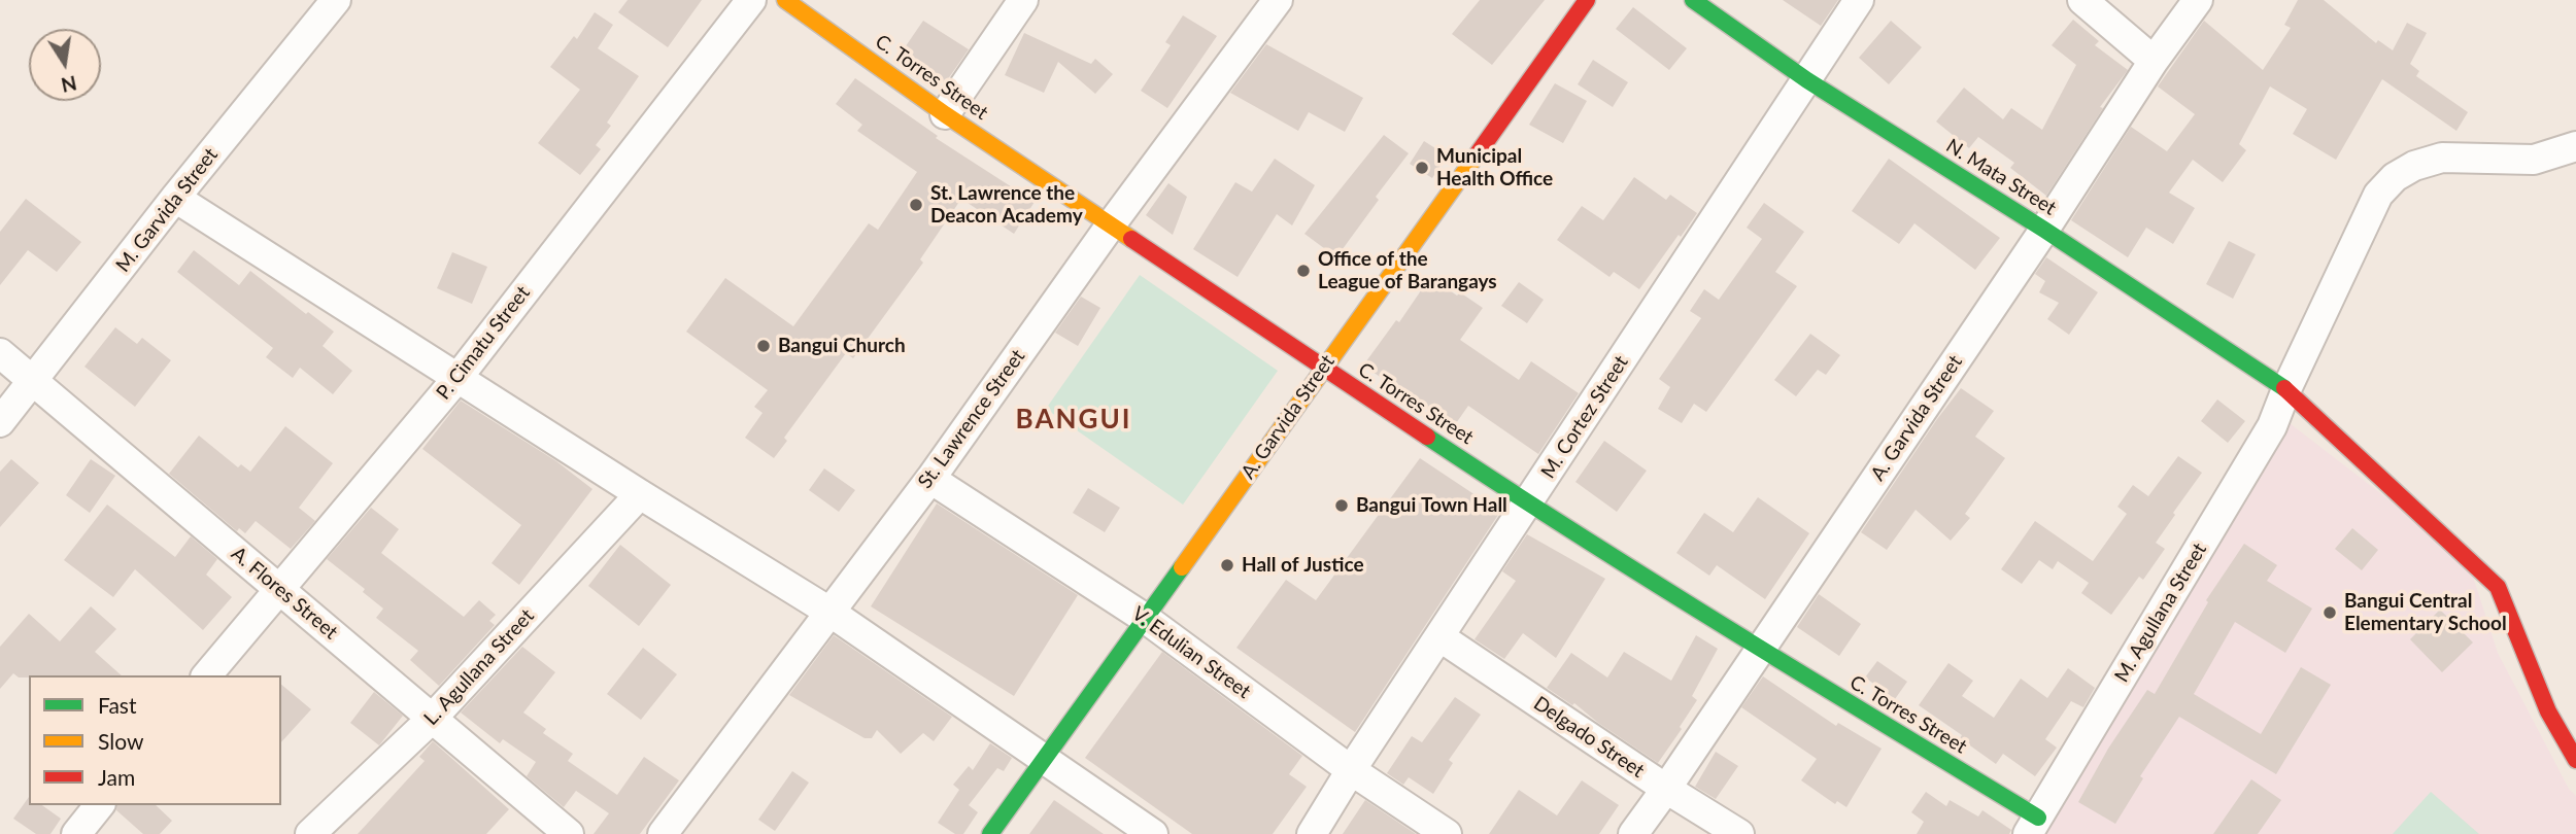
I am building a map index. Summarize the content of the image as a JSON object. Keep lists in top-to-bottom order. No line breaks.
{"streets":{"street":["C. Torres Street","N. Mata Street","M. Garvida Street","P. Cimatu Street","A. Garvida Street","M. Cortez Street","St. Lawrence Street","A. Flores Street","M. Agullana Street","V. Edulian Street","L. Agullana Street","Delgado Street"]},"crossings":[["C. Torres Street","A. Garvida Street"],["C. Torres Street","M. Cortez Street"],["C. Torres Street","St. Lawrence Street"],["C. Torres Street","M. Agullana Street"],["N. Mata Street","A. Garvida Street"],["N. Mata Street","M. Cortez Street"],["N. Mata Street","M. Agullana Street"],["M. Garvida Street","A. Flores Street"],["P. Cimatu Street","A. Flores Street"],["A. Garvida Street","V. Edulian Street"],["A. Garvida Street","Delgado Street"],["M. Cortez Street","V. Edulian Street"],["M. Cortez Street","Delgado Street"],["St. Lawrence Street","V. Edulian Street"],["A. Flores Street","L. Agullana Street"]],"districts":["BANGUI"],"places":["Municipal Health Office","St. Lawrence the Deacon Academy","Office of the League of Barangays","Bangui Church","Bangui Town Hall","Hall of Justice","Bangui Central Elementary School"],"legend":["Fast","Slow","Jam"],"north":"bottom"}
